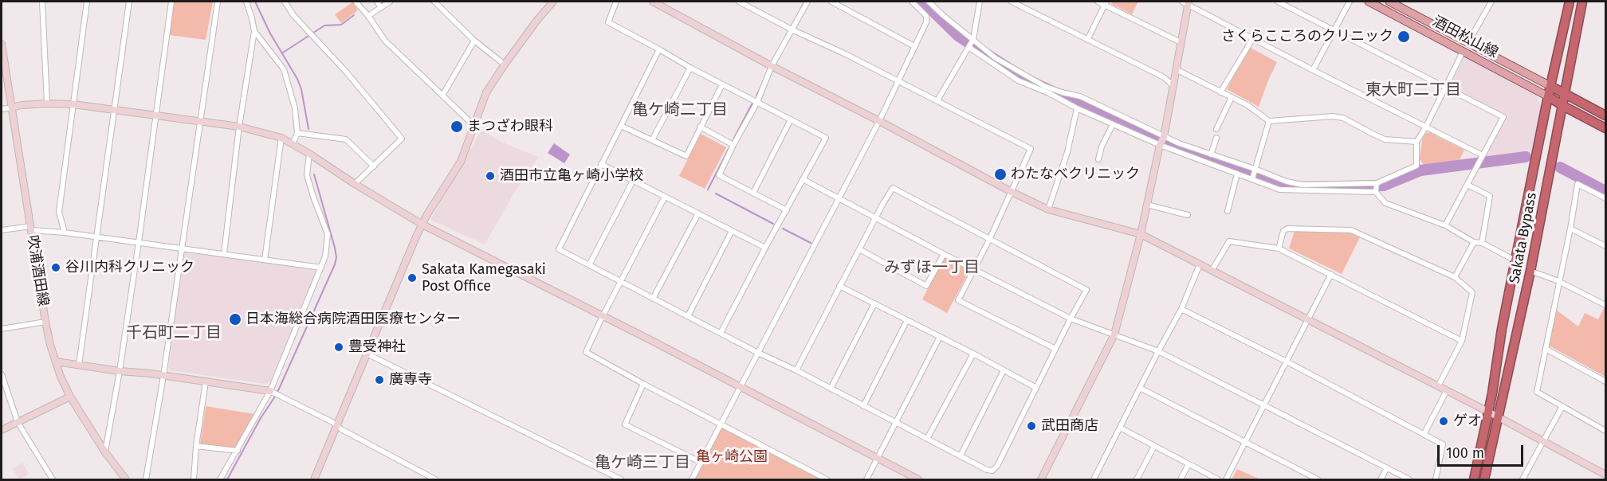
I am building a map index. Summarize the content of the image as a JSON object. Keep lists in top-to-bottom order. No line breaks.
{"streets":{"highway":["Sakata Bypass"],"main road":["酒田松山線"],"street":["吹浦酒田線"]},"crossings":[["酒田松山線","Sakata Bypass"]],"districts":["東大町二丁目","亀ケ崎二丁目","みずほ一丁目","千石町二丁目","亀ケ崎三丁目"],"parks":["亀ヶ崎公園"],"places":["さくらこころのクリニック","まつざわ眼科","わたなべクリニック","酒田市立亀ヶ崎小学校","谷川内科クリニック","Sakata Kamegasaki Post Office","日本海総合病院酒田医療センター","豊受神社","廣専寺","ゲオ","武田商店"],"scale_bar":"100 m"}
